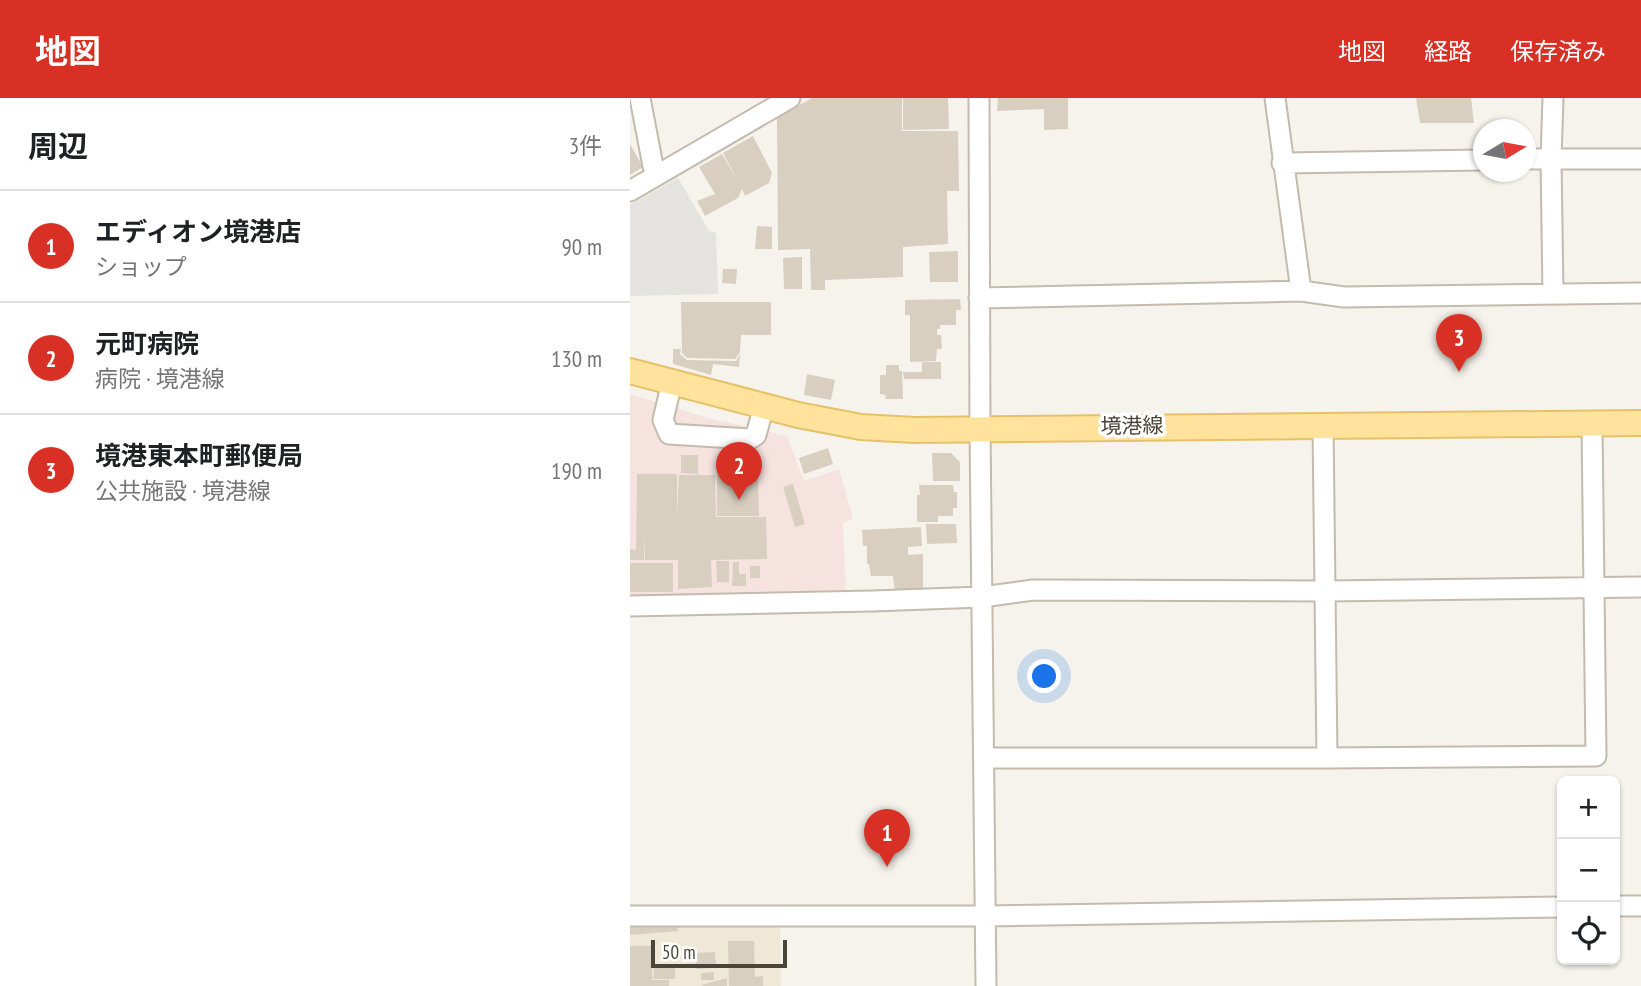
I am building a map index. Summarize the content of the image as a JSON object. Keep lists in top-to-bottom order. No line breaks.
{"streets":{"main road":["境港線"]},"scale_bar":"50 m","north":"right","page":{"header":"地図","nav":["地図","経路","保存済み"],"heading":["周辺","3件"],"list":[{"mark":"1","name":"エディオン境港店","note":"ショップ","value":"90 m"},{"mark":"2","name":"元町病院","note":"病院 · 境港線","value":"130 m"},{"mark":"3","name":"境港東本町郵便局","note":"公共施設 · 境港線","value":"190 m"}],"pins":["3","2","1"],"map_buttons":["+","−"],"scale":"50 m"}}
